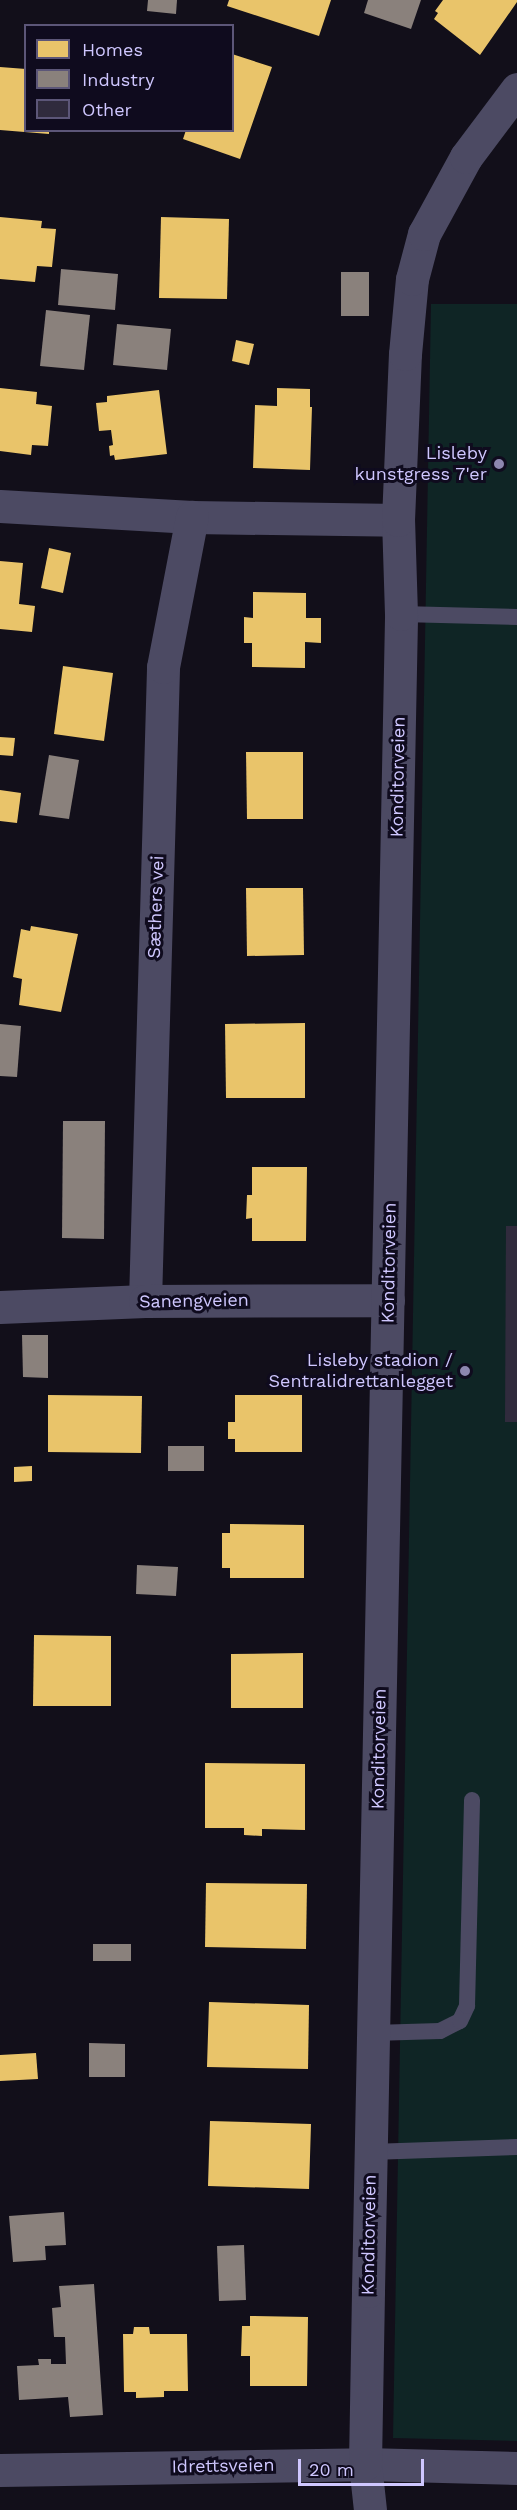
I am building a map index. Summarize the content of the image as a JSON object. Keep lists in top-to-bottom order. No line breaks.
{"streets":{"street":["Konditorveien","Sæthers vei","Sanengveien","Idrettsveien"]},"crossings":[["Konditorveien","Sanengveien"],["Konditorveien","Idrettsveien"],["Sæthers vei","Sanengveien"]],"places":["Lisleby kunstgress 7'er","Lisleby stadion / Sentralidrettanlegget"],"legend":["Homes","Industry","Other"],"scale_bar":"20 m"}
